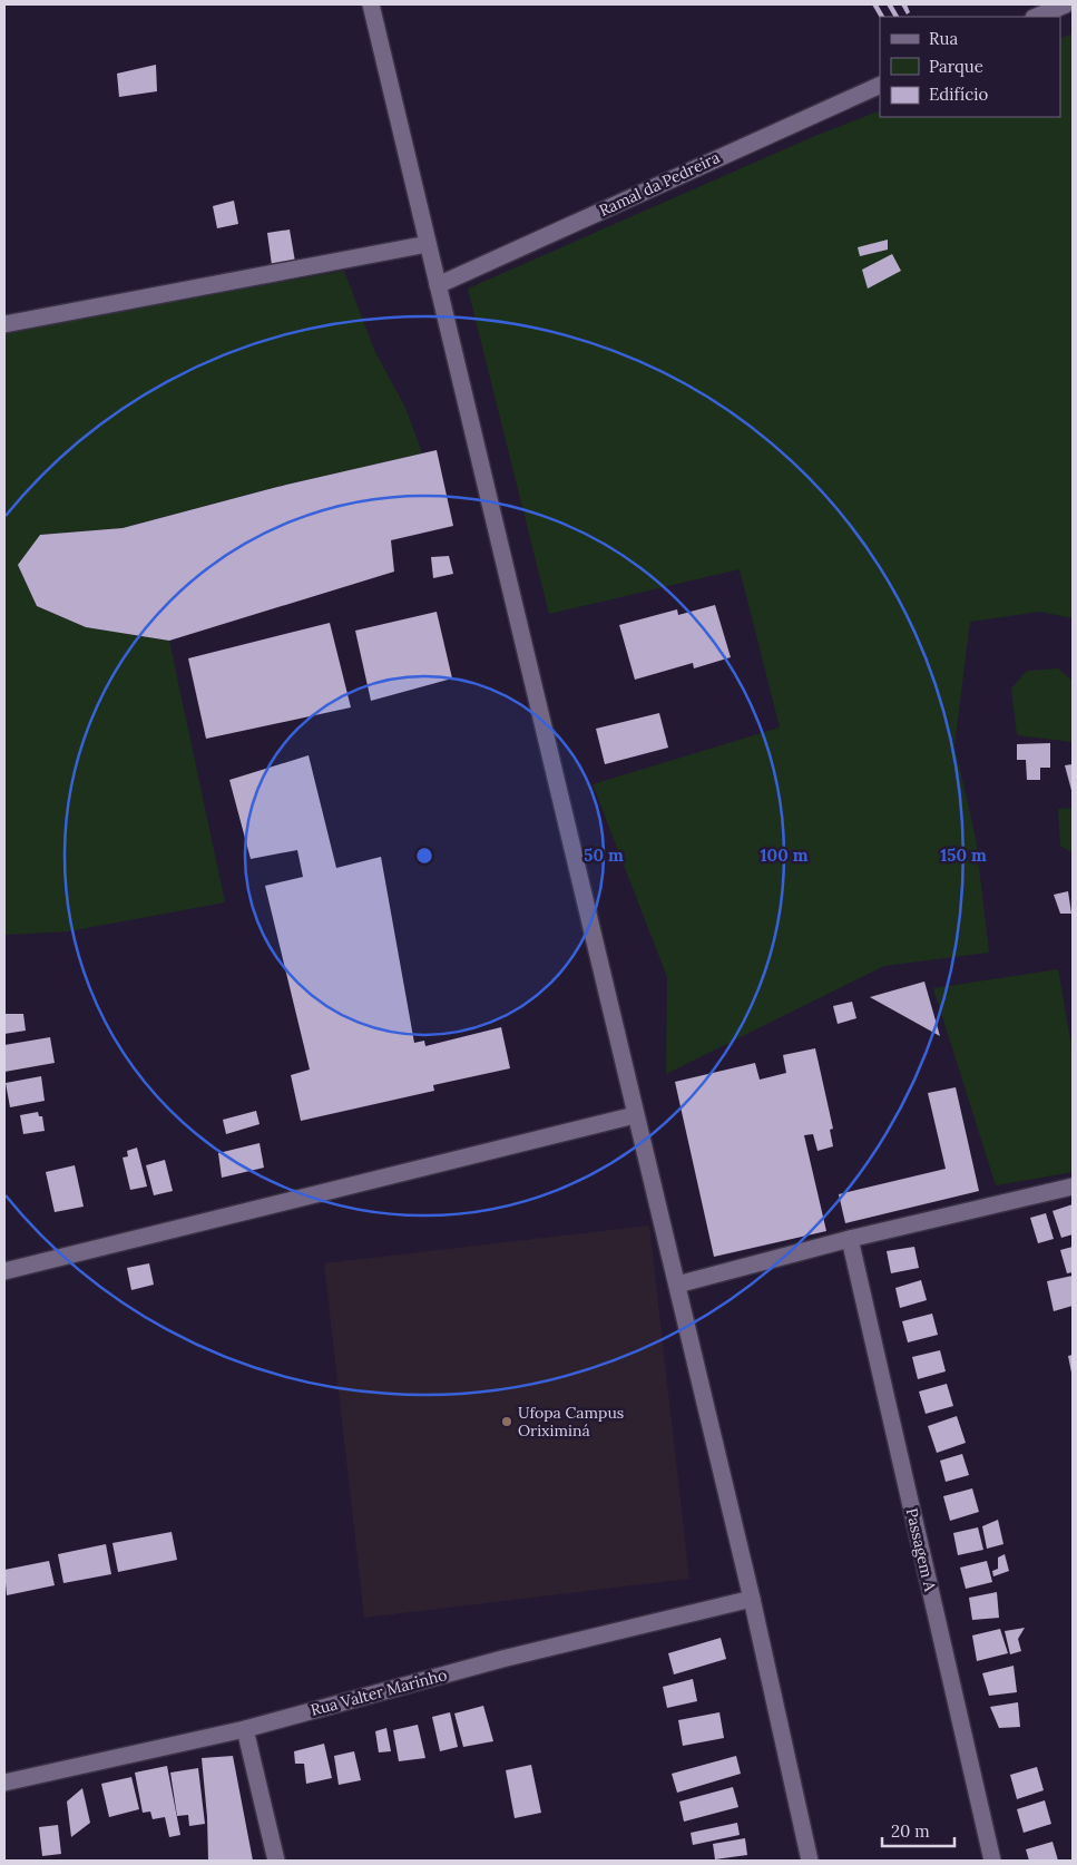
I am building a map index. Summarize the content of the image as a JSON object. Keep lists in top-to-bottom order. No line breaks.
{"streets":{"street":["Ramal da Pedreira","Passagem A","Rua Valter Marinho"]},"places":["Ufopa Campus Oriximiná"],"legend":["Rua","Parque","Edifício"],"scale_bar":"20 m","rings":["50 m","100 m","150 m"]}
